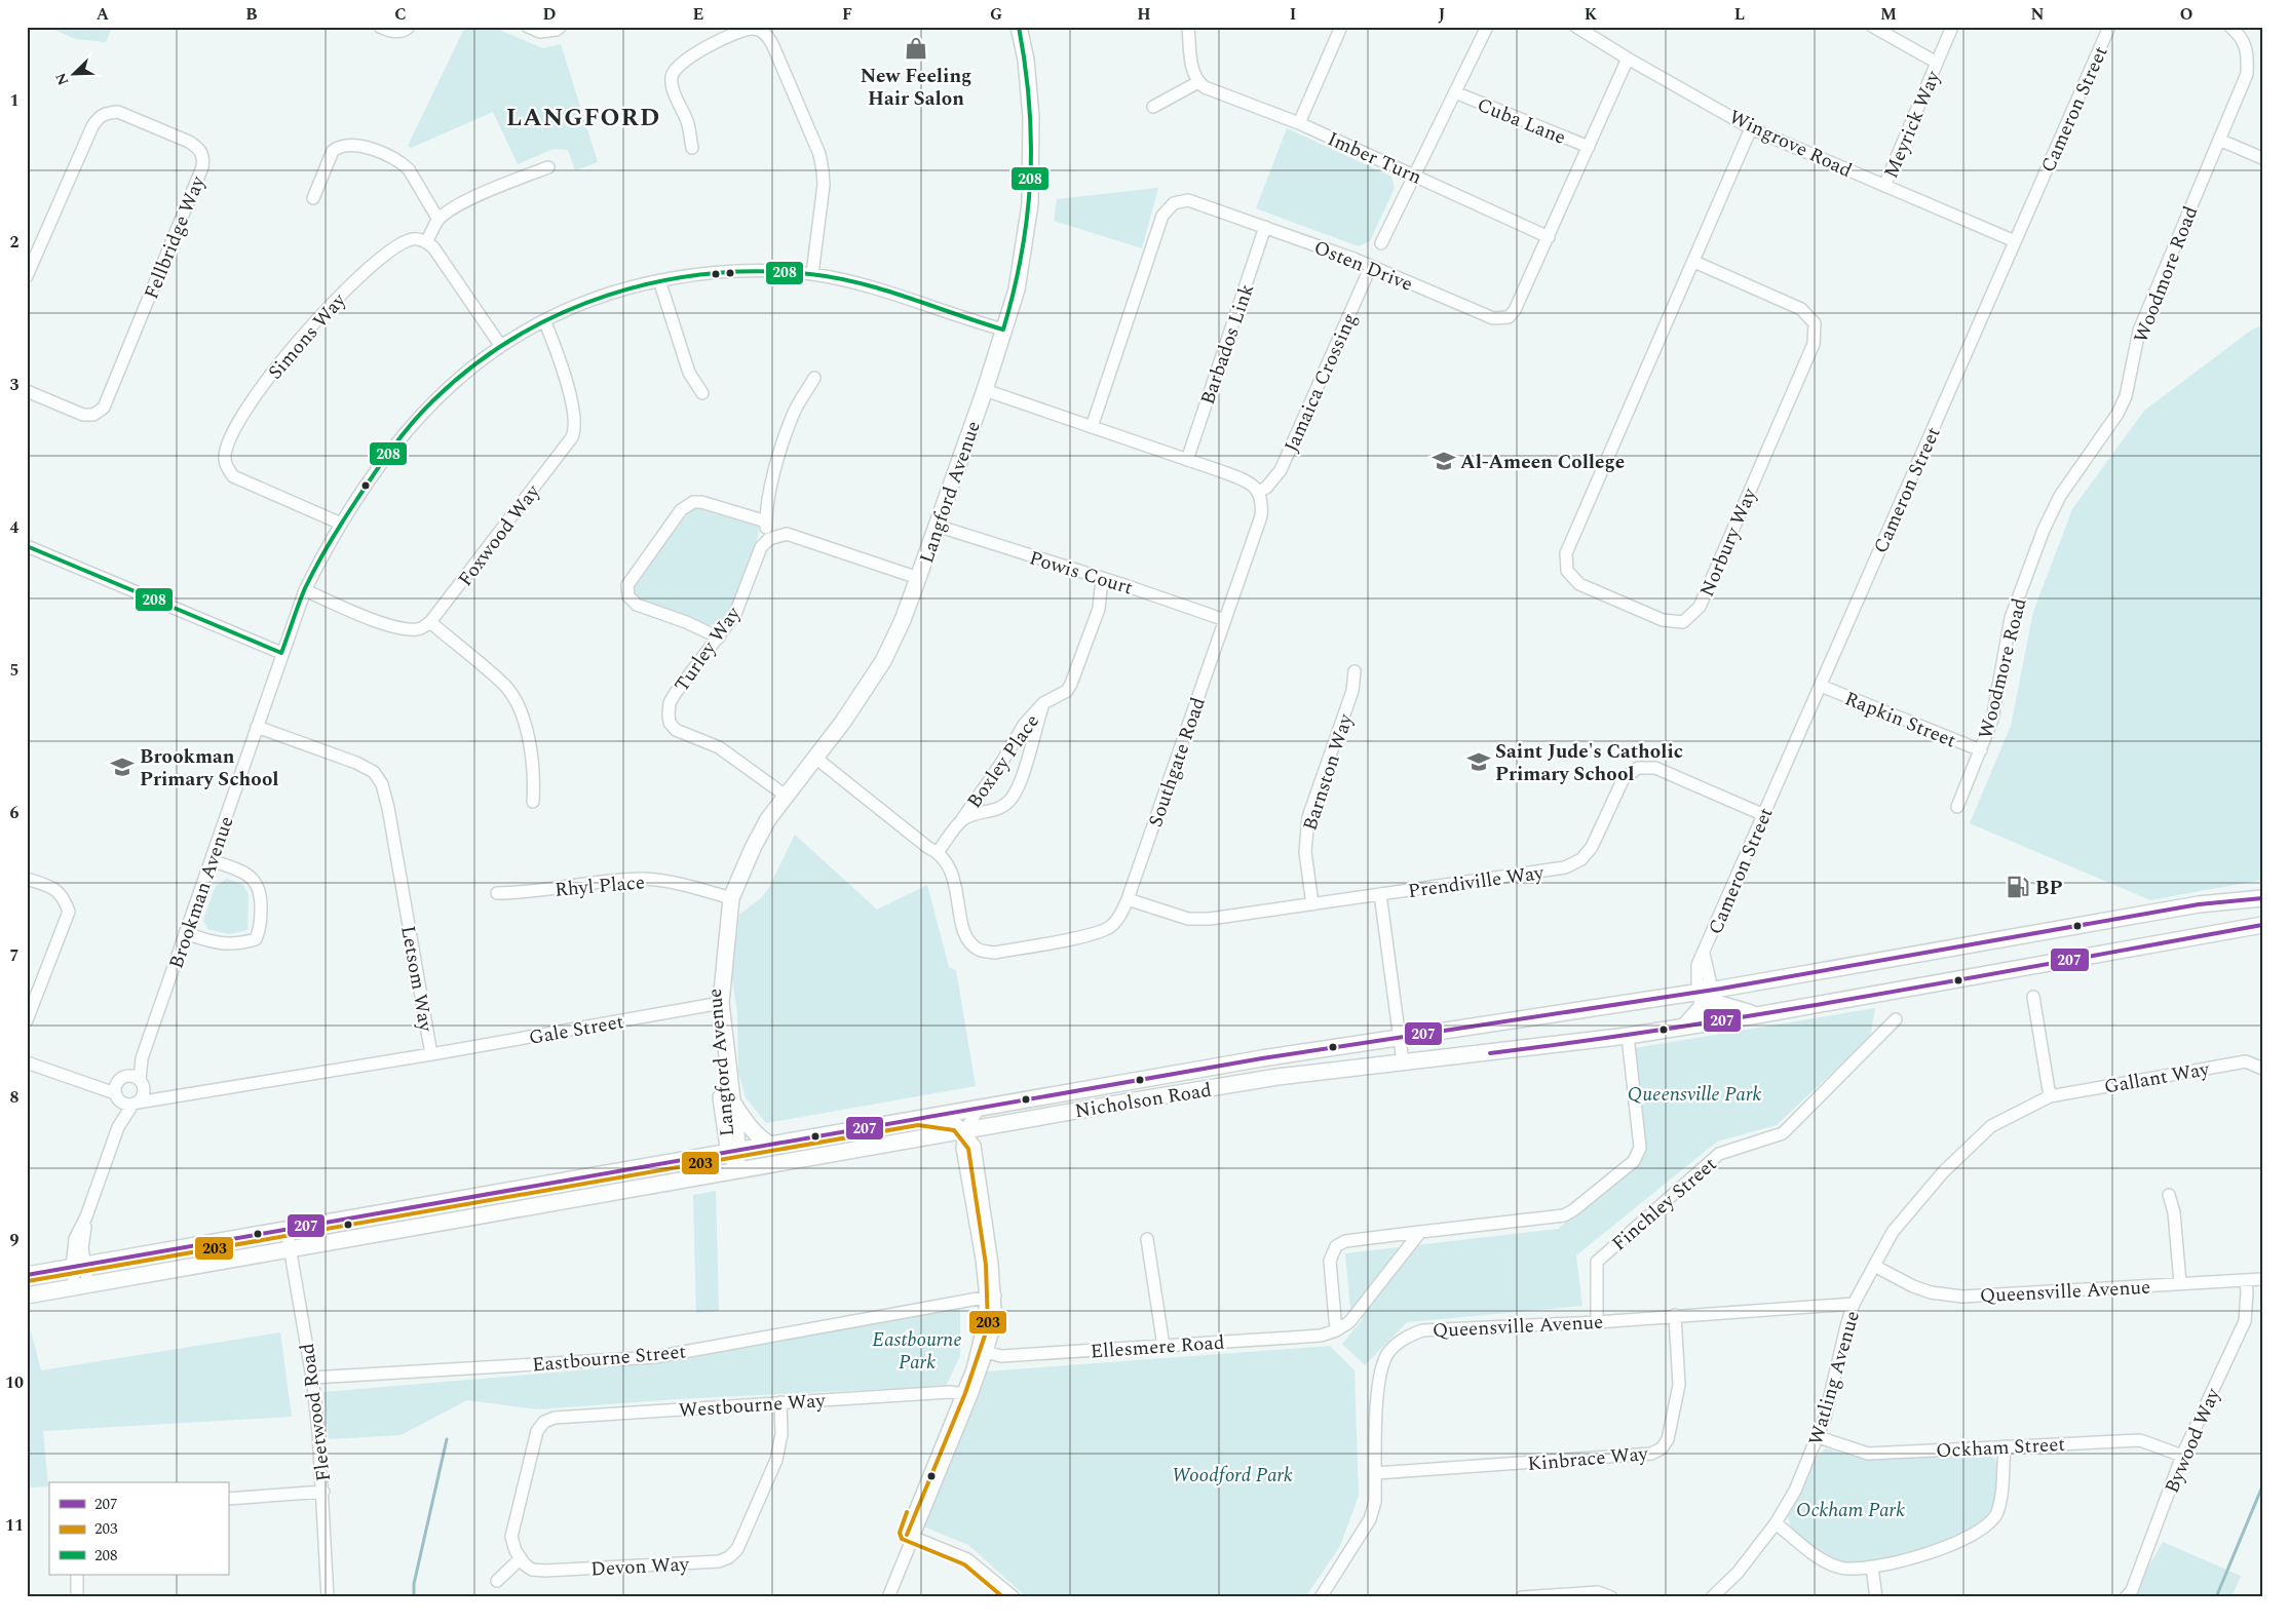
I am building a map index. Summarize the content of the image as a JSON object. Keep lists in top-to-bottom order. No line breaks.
{"streets":{"main road":["Langford Avenue","Nicholson Road"],"street":["Cameron Street","Cuba Lane","Meyrick Way","Wingrove Road","Imber Turn","Fellbridge Way","Osten Drive","Woodmore Road","Simons Way","Barbados Link","Jamaica Crossing","Foxwood Way","Norbury Way","Powis Court","Turley Way","Rapkin Street","Boxley Place","Southgate Road","Barnston Way","Prendiville Way","Rhyl Place","Brookman Avenue","Letsom Way","Gale Street","Gallant Way","Finchley Street","Queensville Avenue","Ellesmere Road","Eastbourne Street","Watling Avenue","Westbourne Way","Fleetwood Road","Bywood Way","Ockham Street","Kinbrace Way","Devon Way"]},"crossings":[["Cameron Street","Wingrove Road"],["Cameron Street","Rapkin Street"],["Cameron Street","Prendiville Way"],["Cameron Street","Nicholson Road"],["Cuba Lane","Osten Drive"],["Meyrick Way","Wingrove Road"],["Wingrove Road","Osten Drive"],["Wingrove Road","Norbury Way"],["Imber Turn","Osten Drive"],["Osten Drive","Barbados Link"],["Osten Drive","Jamaica Crossing"],["Woodmore Road","Rapkin Street"],["Simons Way","Brookman Avenue"],["Jamaica Crossing","Southgate Road"],["Langford Avenue","Powis Court"],["Langford Avenue","Turley Way"],["Langford Avenue","Southgate Road"],["Langford Avenue","Rhyl Place"],["Langford Avenue","Brookman Avenue"],["Langford Avenue","Gale Street"],["Langford Avenue","Nicholson Road"],["Foxwood Way","Brookman Avenue"],["Powis Court","Boxley Place"],["Powis Court","Southgate Road"],["Boxley Place","Southgate Road"],["Southgate Road","Prendiville Way"],["Barnston Way","Prendiville Way"],["Brookman Avenue","Letsom Way"],["Letsom Way","Gale Street"],["Gallant Way","Watling Avenue"],["Nicholson Road","Fleetwood Road"],["Finchley Street","Queensville Avenue"],["Queensville Avenue","Watling Avenue"],["Queensville Avenue","Bywood Way"],["Queensville Avenue","Kinbrace Way"],["Eastbourne Street","Fleetwood Road"],["Watling Avenue","Ockham Street"],["Westbourne Way","Devon Way"],["Bywood Way","Ockham Street"]],"districts":["LANGFORD"],"parks":["Queensville Park","Eastbourne Park","Woodford Park","Ockham Park"],"places":{"shop":["New Feeling Hair Salon"],"school or university":["Al-Ameen College","Saint Jude's Catholic Primary School","Brookman Primary School"],"fuel station":["BP"]},"lines":["transit line 208","transit line 207","transit line 203"],"legend":["207","203","208"],"north":"bottom left","grid":{"columns":["A","B","C","D","E","F","G","H","I","J","K","L","M","N","O"],"rows":["1","2","3","4","5","6","7","8","9","10","11"]}}
